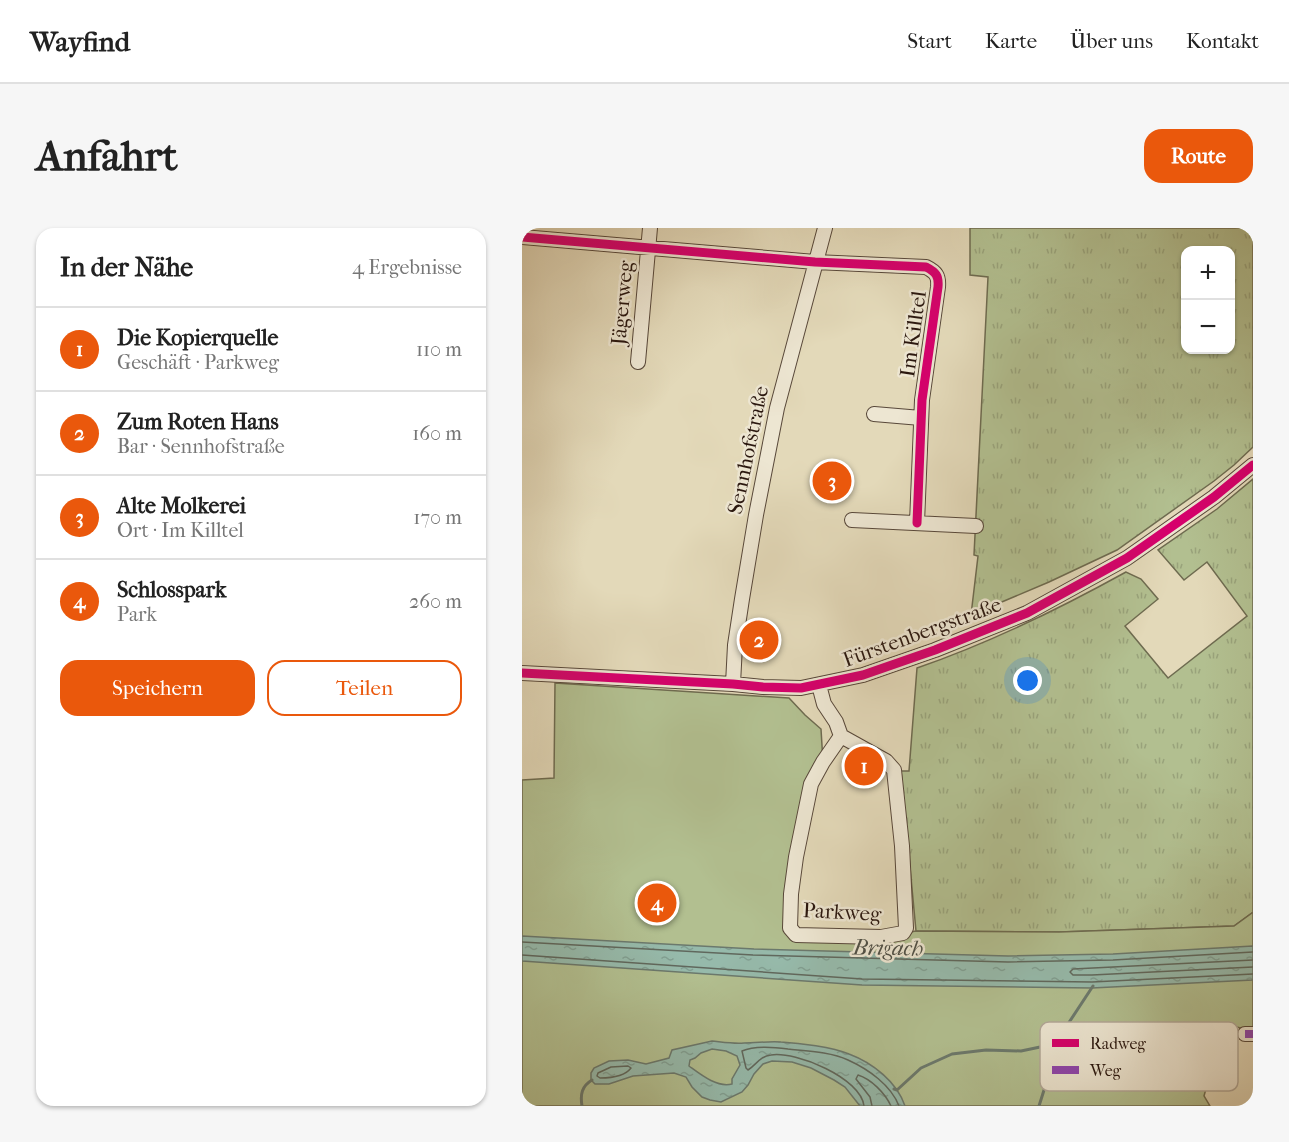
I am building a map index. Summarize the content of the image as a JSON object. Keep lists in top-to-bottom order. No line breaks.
{"streets":{"street":["Jägerweg","Im Killtel","Sennhofstraße","Fürstenbergstraße","Parkweg"]},"crossings":[["Im Killtel","Sennhofstraße"],["Sennhofstraße","Fürstenbergstraße"]],"water":["Brigach"],"legend":["Radweg","Weg"],"page":{"header":"Wayfind","nav":["Start","Karte","Über uns","Kontakt"],"buttons":["Route",["Speichern","Teilen"]],"title":"Anfahrt","heading":["In der Nähe","4 Ergebnisse"],"map_buttons":["+","−"],"list":[{"mark":"1","name":"Die Kopierquelle","note":"Geschäft · Parkweg","value":"110 m"},{"mark":"2","name":"Zum Roten Hans","note":"Bar · Sennhofstraße","value":"160 m"},{"mark":"3","name":"Alte Molkerei","note":"Ort · Im Killtel","value":"170 m"},{"mark":"4","name":"Schlosspark","note":"Park","value":"260 m"}],"pins":["3","2","1","4"]}}
